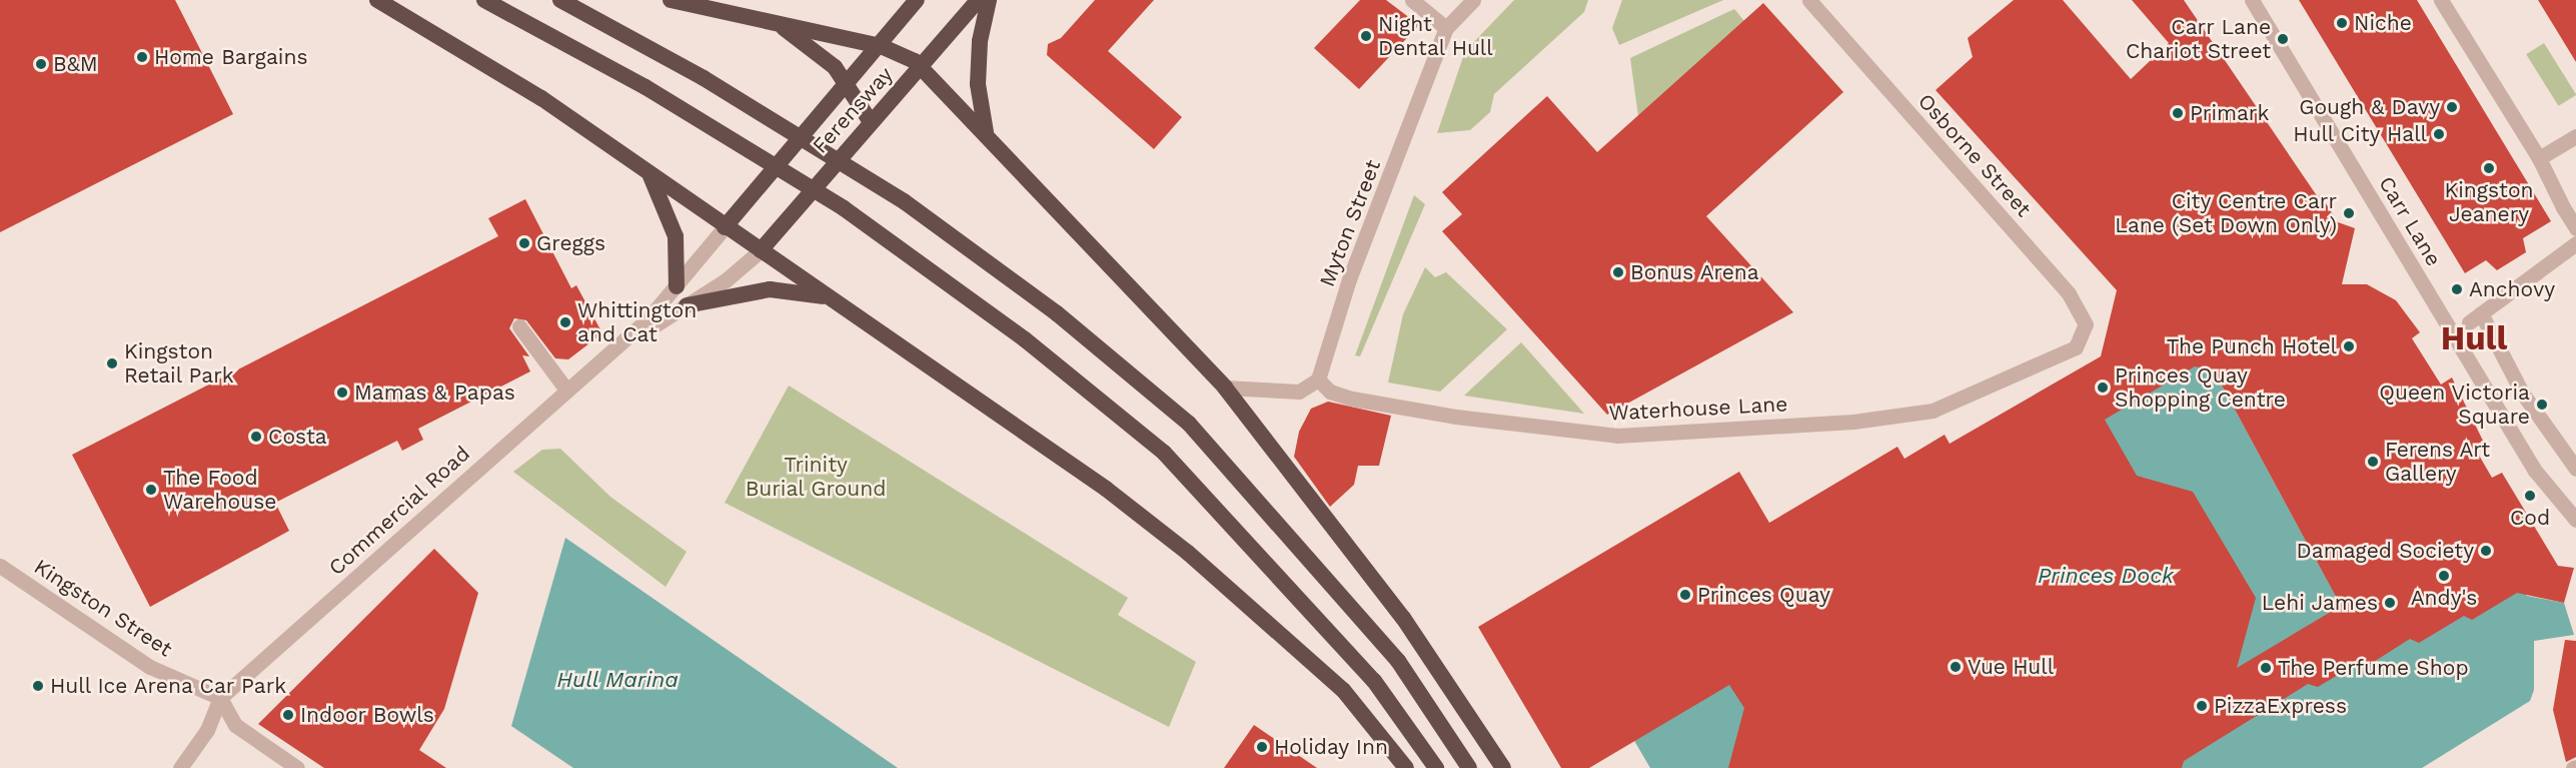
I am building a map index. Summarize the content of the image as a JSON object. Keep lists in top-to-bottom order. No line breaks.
{"streets":{"highway":["Ferensway"],"street":["Osborne Street","Carr Lane","Myton Street","Waterhouse Lane","Commercial Road","Kingston Street"]},"crossings":[["Ferensway","Commercial Road"],["Osborne Street","Waterhouse Lane"],["Myton Street","Waterhouse Lane"],["Commercial Road","Kingston Street"]],"districts":["Hull"],"water":["Princes Dock","Hull Marina"],"parks":["Trinity Burial Ground"],"places":["Niche","Night Dental Hull","Carr Lane Chariot Street","Home Bargains","B&M","Gough & Davy","Primark","Hull City Hall","Kingston Jeanery","City Centre Carr Lane (Set Down Only)","Greggs","Bonus Arena","Anchovy","Whittington and Cat","The Punch Hotel","Kingston Retail Park","Princes Quay Shopping Centre","Mamas & Papas","Queen Victoria Square","Costa","Ferens Art Gallery","The Food Warehouse","Cod","Damaged Society","Andy's","Princes Quay","Lehi James","Vue Hull","The Perfume Shop","Hull Ice Arena Car Park","PizzaExpress","Indoor Bowls","Holiday Inn"]}
